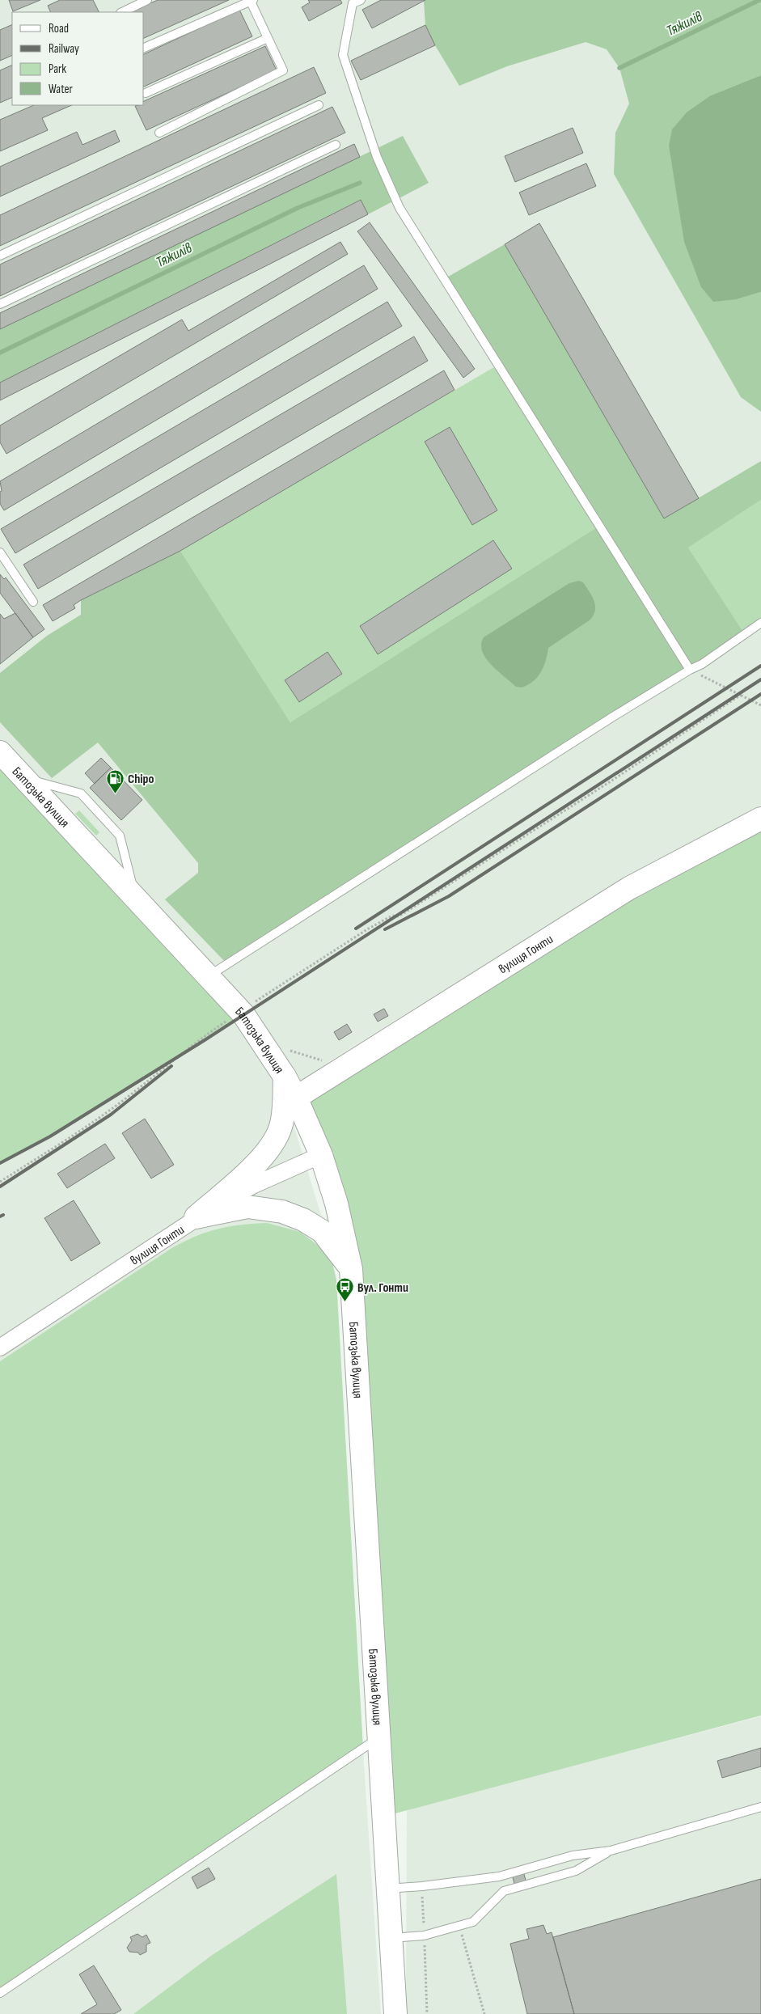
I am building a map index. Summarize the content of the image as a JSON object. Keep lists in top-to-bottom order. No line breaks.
{"streets":{"street":["Батозька вулиця","вулиця Гонти"]},"crossings":[["Батозька вулиця","вулиця Гонти"]],"water":["Тяжилів"],"places":{"fuel station":["Chipo"],"bus stop":["Вул. Гонти"]},"legend":["Road","Railway","Park","Water"]}
